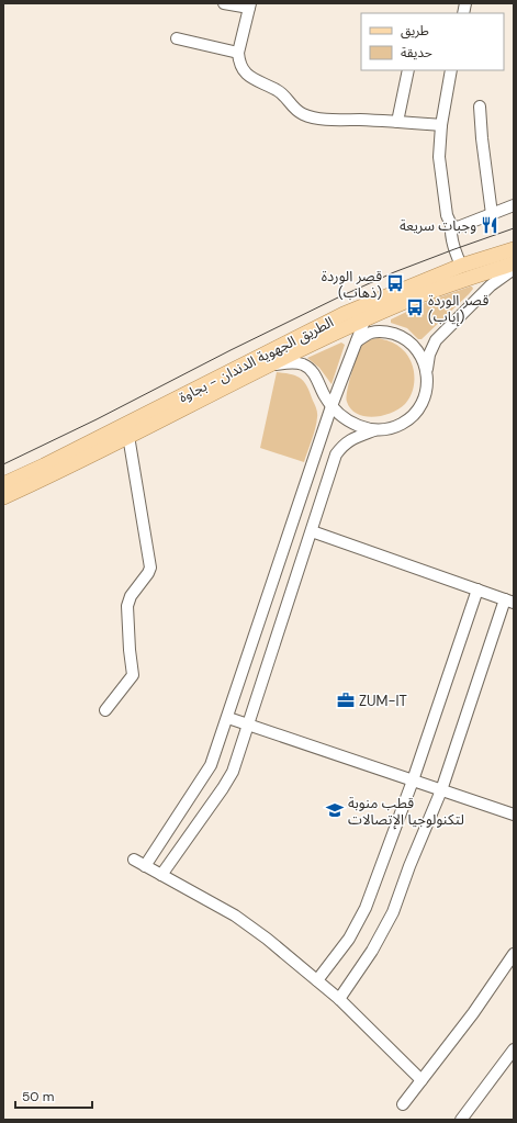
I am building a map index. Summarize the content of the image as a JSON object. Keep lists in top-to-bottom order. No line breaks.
{"streets":{"main road":["الطريق الجهوية الدندان - بجاوة"]},"places":{"restaurant":["وجبات سريعة"],"bus stop":["قصر الوردة (ذهاب)","قصر الوردة (إياب)"],"office":["ZUM-IT"],"school or university":["قطب منوبة لتكنولوجيا الإتصالات"]},"legend":["طريق","حديقة"],"scale_bar":"50 m"}
